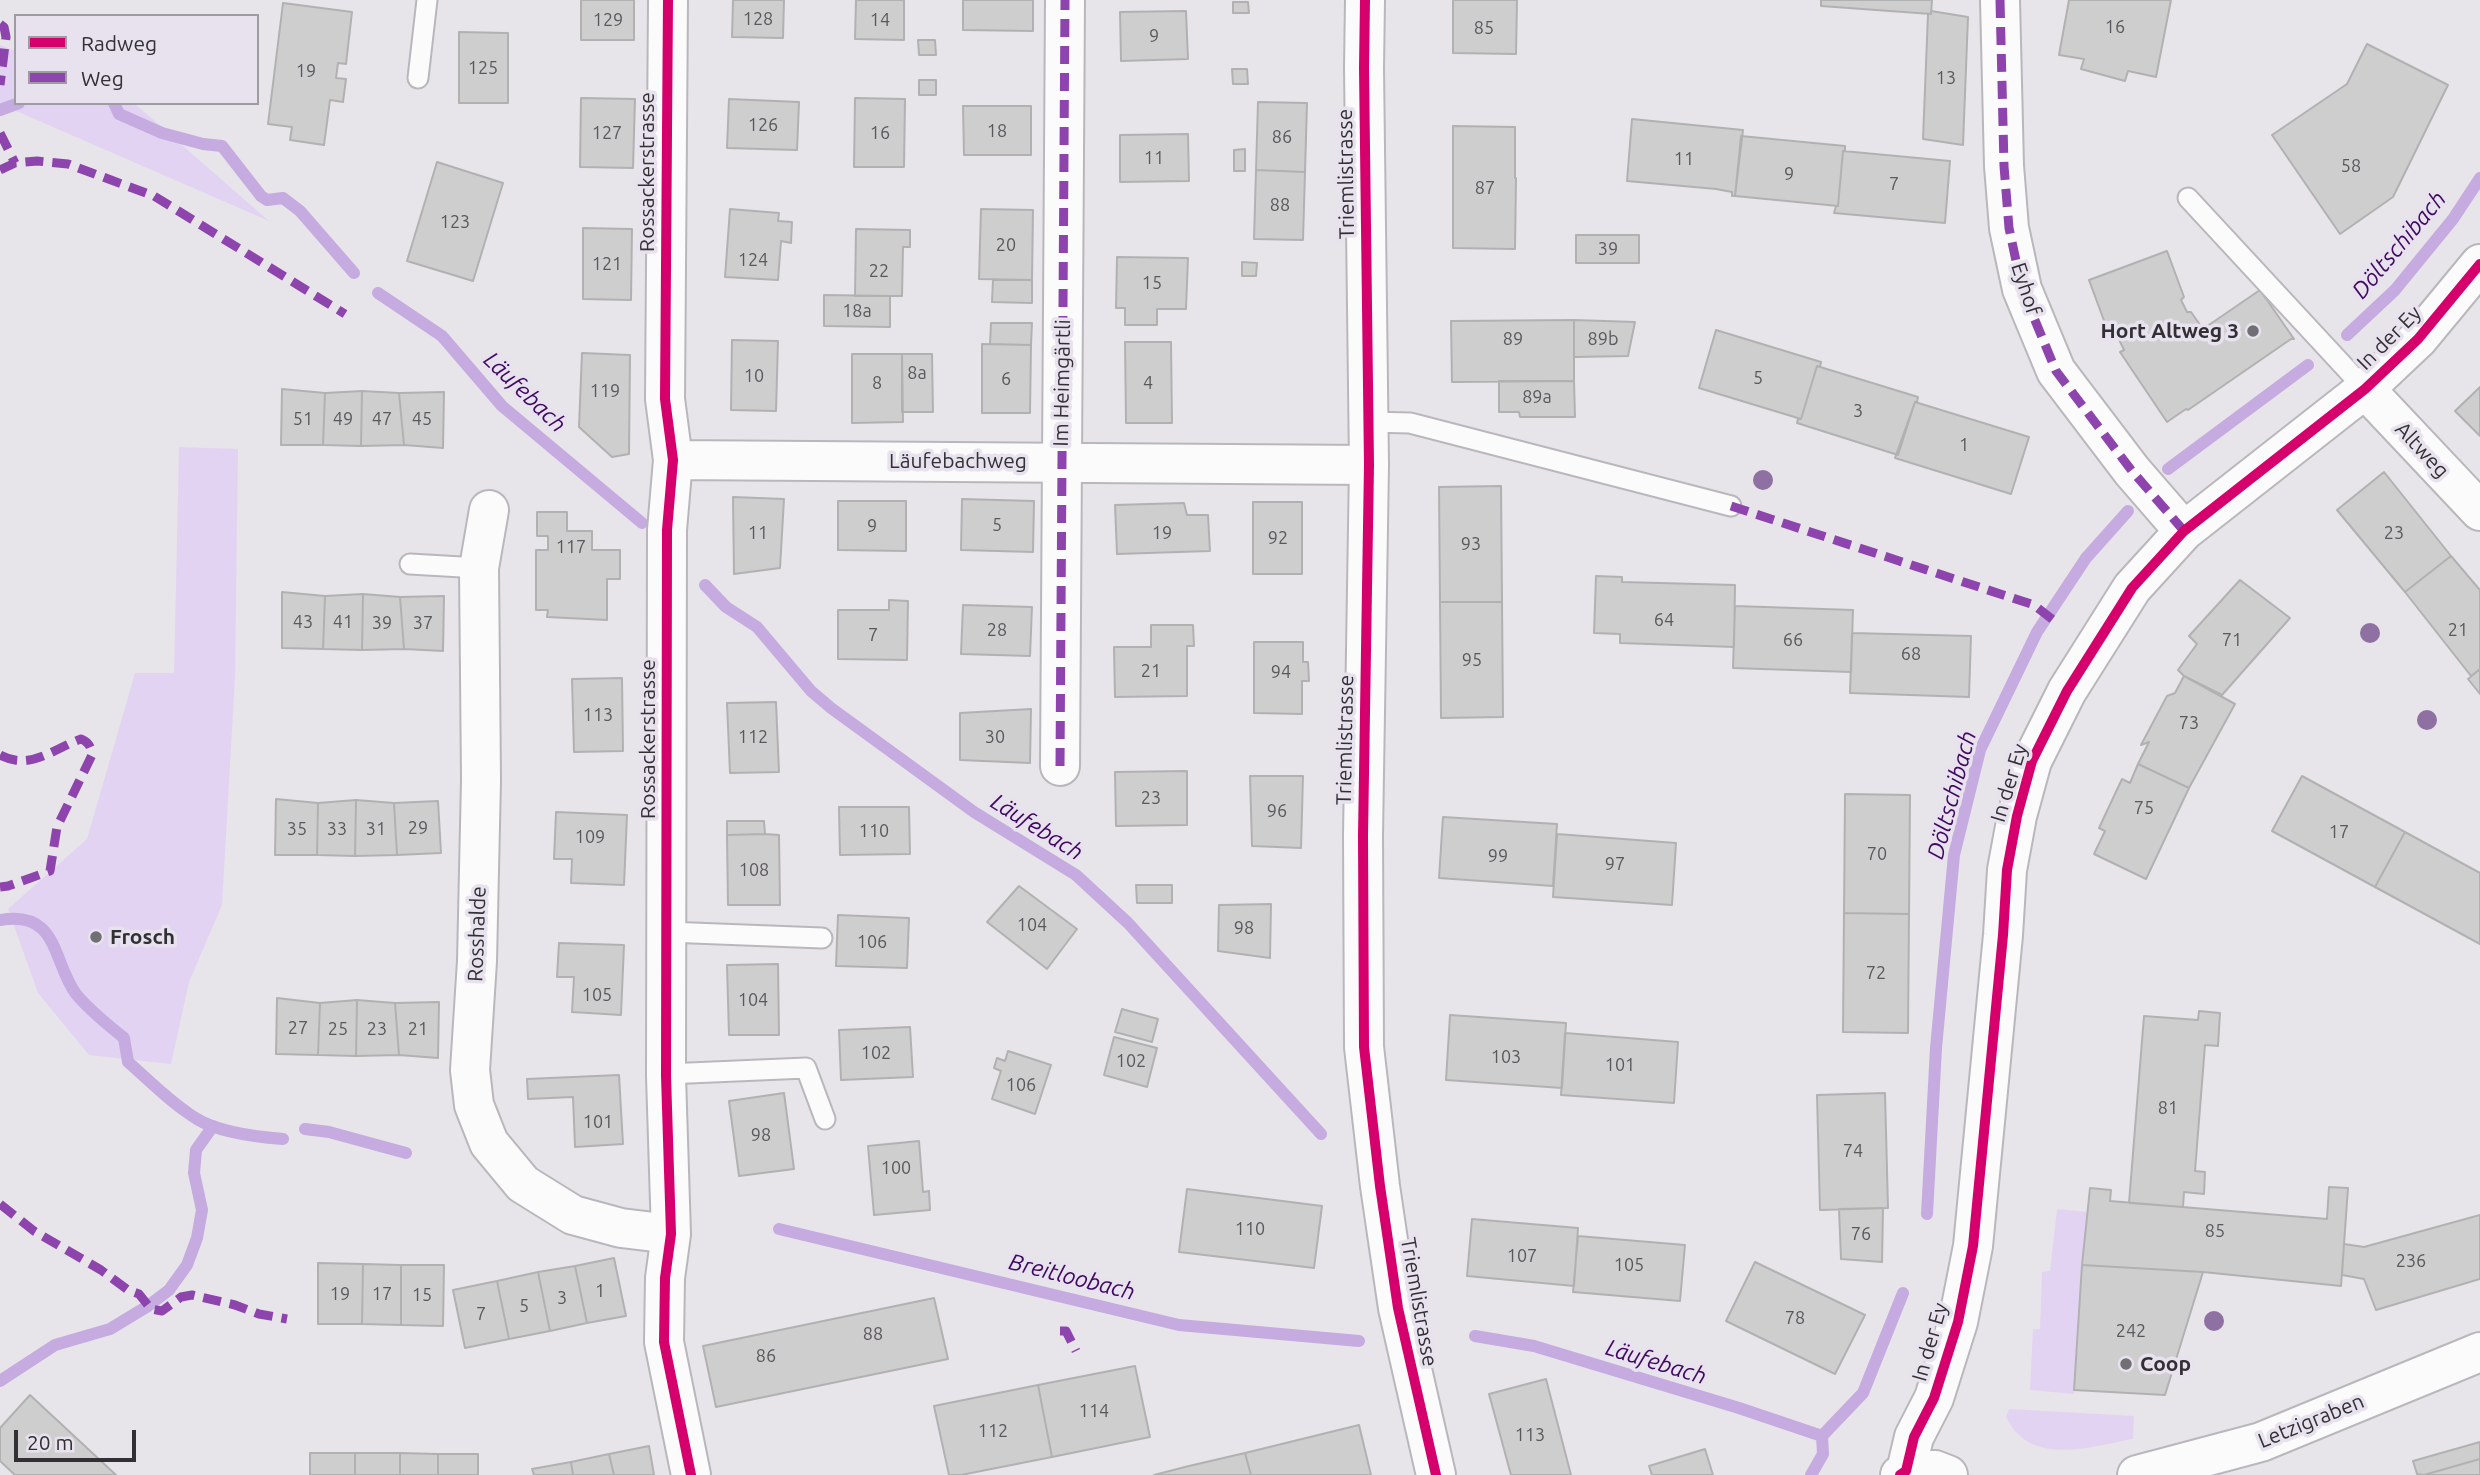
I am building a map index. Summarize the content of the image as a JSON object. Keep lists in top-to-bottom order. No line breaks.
{"streets":{"street":["Rossackerstrasse","Triemlistrasse","Eyhof","In der Ey","Im Heimgärtli","Altweg","Läufebachweg","Rosshalde","Letzigraben"]},"crossings":[["Rossackerstrasse","Läufebachweg"],["Rossackerstrasse","Rosshalde"],["Triemlistrasse","Läufebachweg"],["Eyhof","In der Ey"],["In der Ey","Altweg"],["Im Heimgärtli","Läufebachweg"]],"water":["Döltschibach","Läufebach","Breitloobach"],"places":["Hort Altweg 3","Frosch","Coop"],"house_numbers":["128","129","14","16","85","9","125","19","13","126","18","127","16","86","11","11","58","9","7","87","88","123","20","39","124","121","22","15","18a","89","89b","8a","10","5","6","8","4","119","89a","3","51","49","47","45","1","5","9","11","19","23","92","93","117","64","43","41","39","37","28","21","7","66","71","68","95","21","94","113","73","112","30","23","75","96","29","35","33","31","110","17","109","70","99","97","108","104","98","106","72","105","104","27","25","23","21","102","103","102","101","106","81","101","98","74","100","110","85","76","107","236","105","1","19","17","15","3","5","7","78","242","88","86","114","112","113"],"legend":["Radweg","Weg"],"scale_bar":"20 m"}
